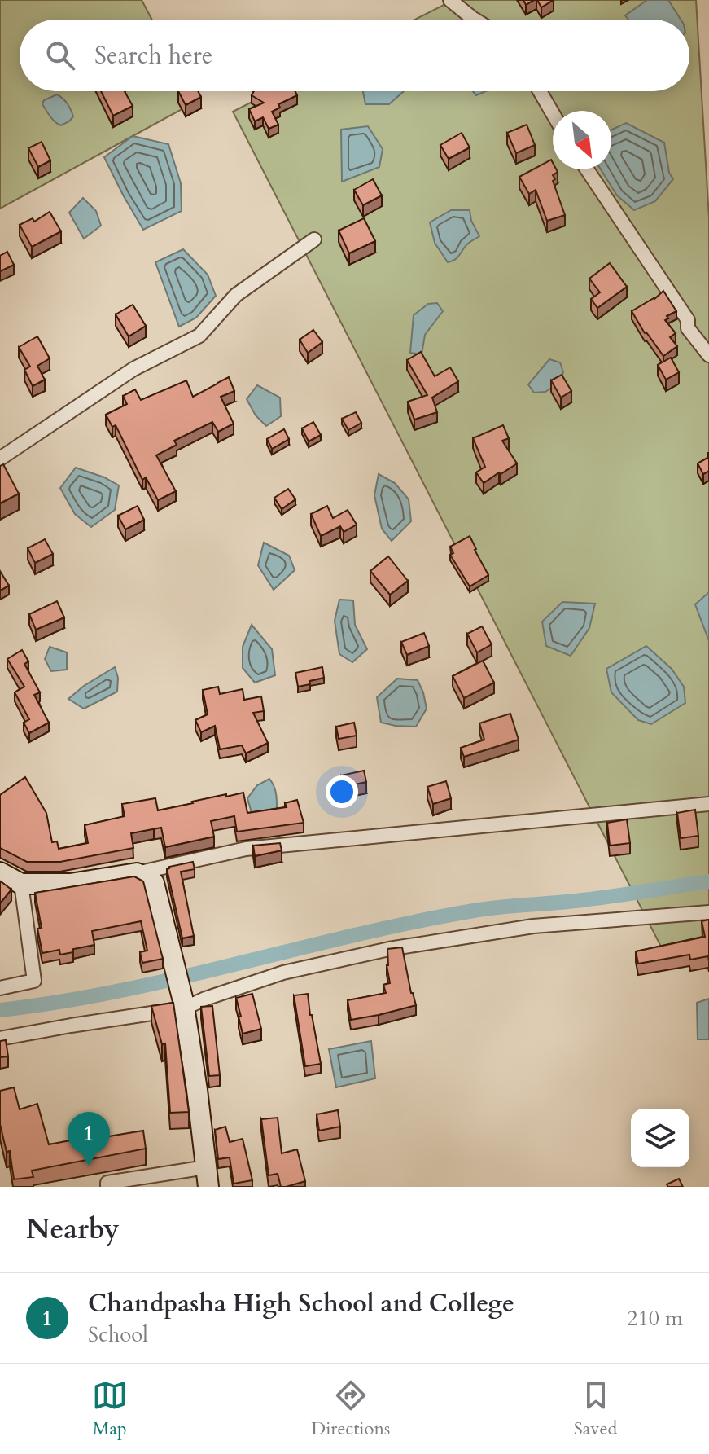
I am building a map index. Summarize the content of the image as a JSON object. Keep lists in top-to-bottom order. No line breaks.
{"north":"bottom right","page":{"search":"Search here","pins":"1","heading":"Nearby","list":[{"mark":"1","name":"Chandpasha High School and College","note":"School","value":"210 m"}],"nav":["Map","Directions","Saved"]}}
